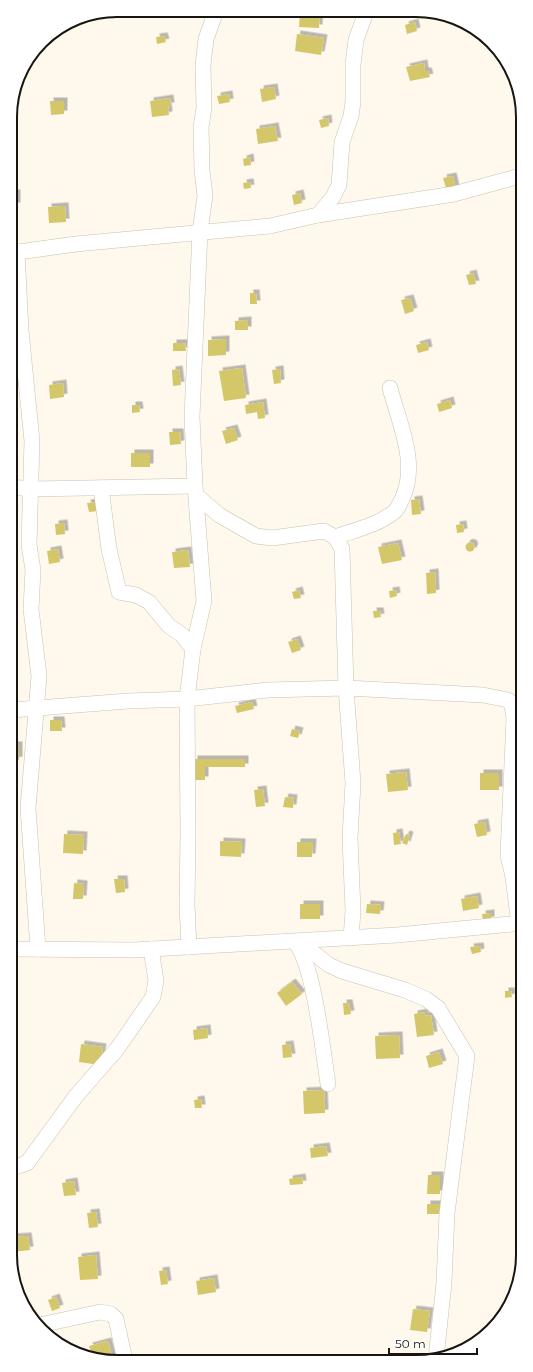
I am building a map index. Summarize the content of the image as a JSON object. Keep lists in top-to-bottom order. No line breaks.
{"scale_bar":"50 m"}
